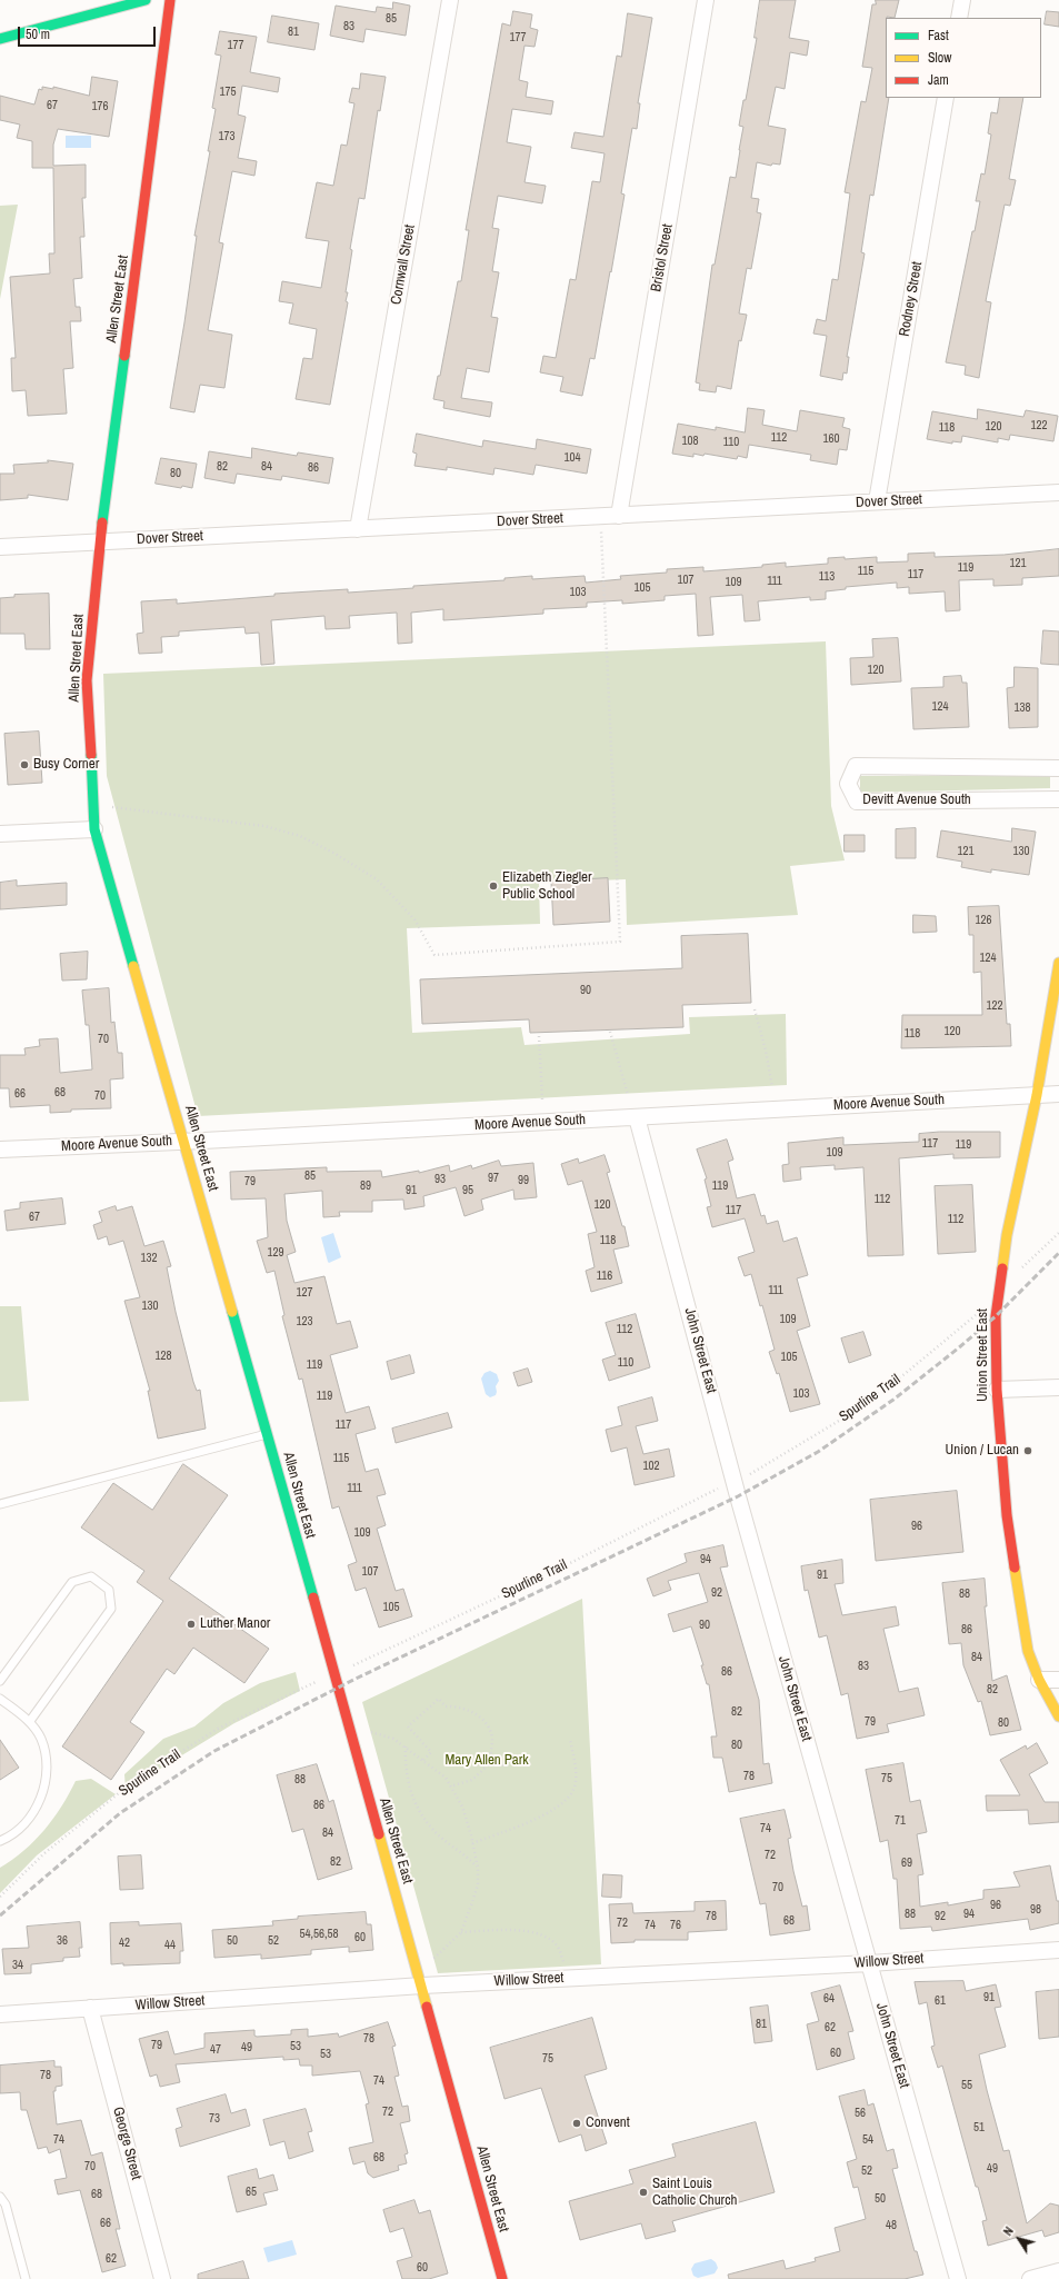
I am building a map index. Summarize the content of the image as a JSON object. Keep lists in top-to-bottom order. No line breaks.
{"streets":{"street":["Bristol Street","Cornwall Street","Allen Street East","Rodney Street","Dover Street","Devitt Avenue South","Moore Avenue South","John Street East","Union Street East","Willow Street","George Street"],"path":["Spurline Trail"]},"crossings":[["Bristol Street","Dover Street"],["Cornwall Street","Dover Street"],["Allen Street East","Dover Street"],["Allen Street East","Moore Avenue South"],["Allen Street East","Willow Street"],["Rodney Street","Dover Street"],["Moore Avenue South","John Street East"],["Moore Avenue South","Union Street East"],["John Street East","Willow Street"],["Willow Street","George Street"]],"parks":["Mary Allen Park"],"places":["Busy Corner","Elizabeth Ziegler Public School","Union / Lucan","Luther Manor","Convent","Saint Louis Catholic Church"],"house_numbers":["85","83","81","177","177","175","67","176","173","122","120","118","112","160","108","110","104","82","84","86","80","121","119","115","117","113","107","111","109","105","103","120","124","138","121","130","126","124","90","122","120","118","70","68","66","70","117","119","109","85","97","93","99","79","89","119","91","95","112","120","117","67","112","118","129","132","116","111","127","130","109","123","112","128","105","110","119","103","119","117","115","102","111","96","109","94","107","91","92","88","105","90","86","84","83","86","82","82","79","80","80","78","75","88","86","71","74","84","72","82","69","70","96","98","88","94","78","92","68","72","74","76","54,56,58","60","36","50","52","42","44","34","91","64","61","81","62","78","79","53","49","47","60","53","75","78","74","55","72","56","73","51","74","54","68","70","49","52","65","68","50","66","48","62","60"],"legend":["Fast","Slow","Jam"],"scale_bar":"50 m","north":"top left"}
